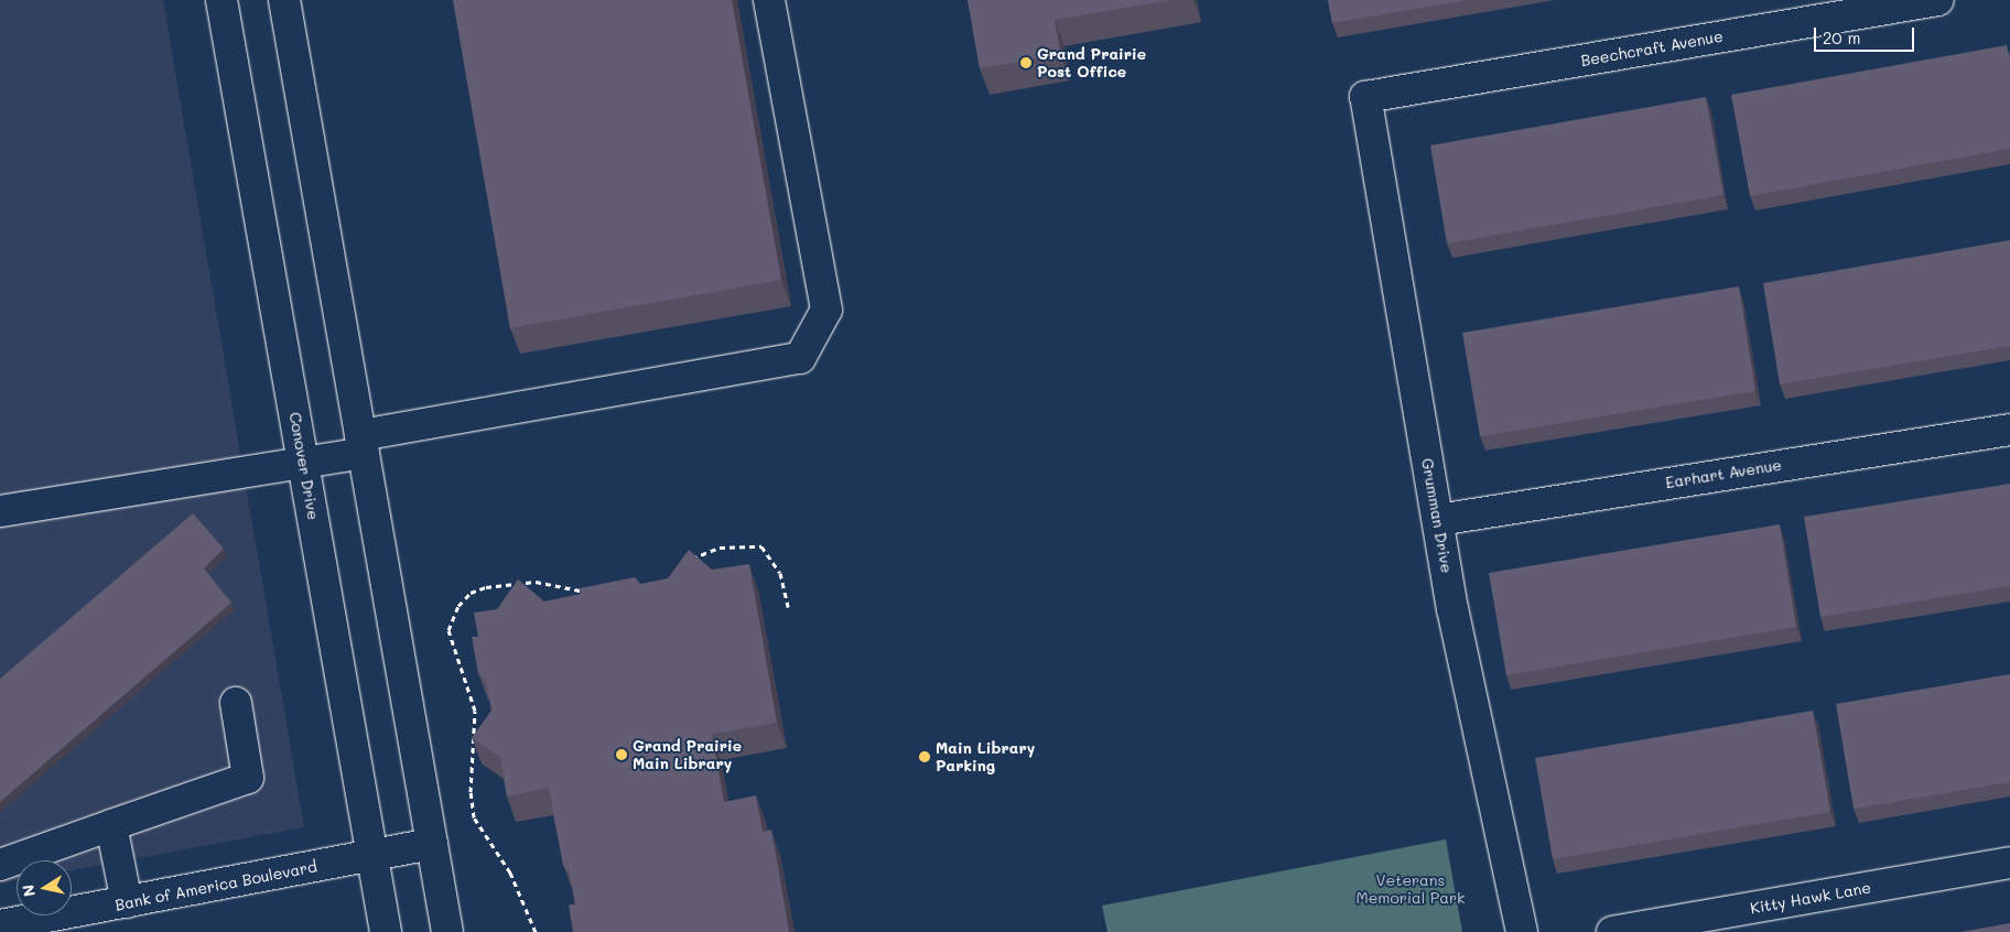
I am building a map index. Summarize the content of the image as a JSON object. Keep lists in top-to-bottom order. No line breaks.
{"streets":{"street":["Beechcraft Avenue","Conover Drive","Earhart Avenue","Grumman Drive","Bank of America Boulevard","Kitty Hawk Lane"]},"crossings":[["Beechcraft Avenue","Grumman Drive"],["Conover Drive","Bank of America Boulevard"],["Earhart Avenue","Grumman Drive"]],"parks":["Veterans Memorial Park"],"places":["Grand Prairie Post Office","Grand Prairie Main Library","Main Library Parking"],"scale_bar":"20 m","north":"left"}
